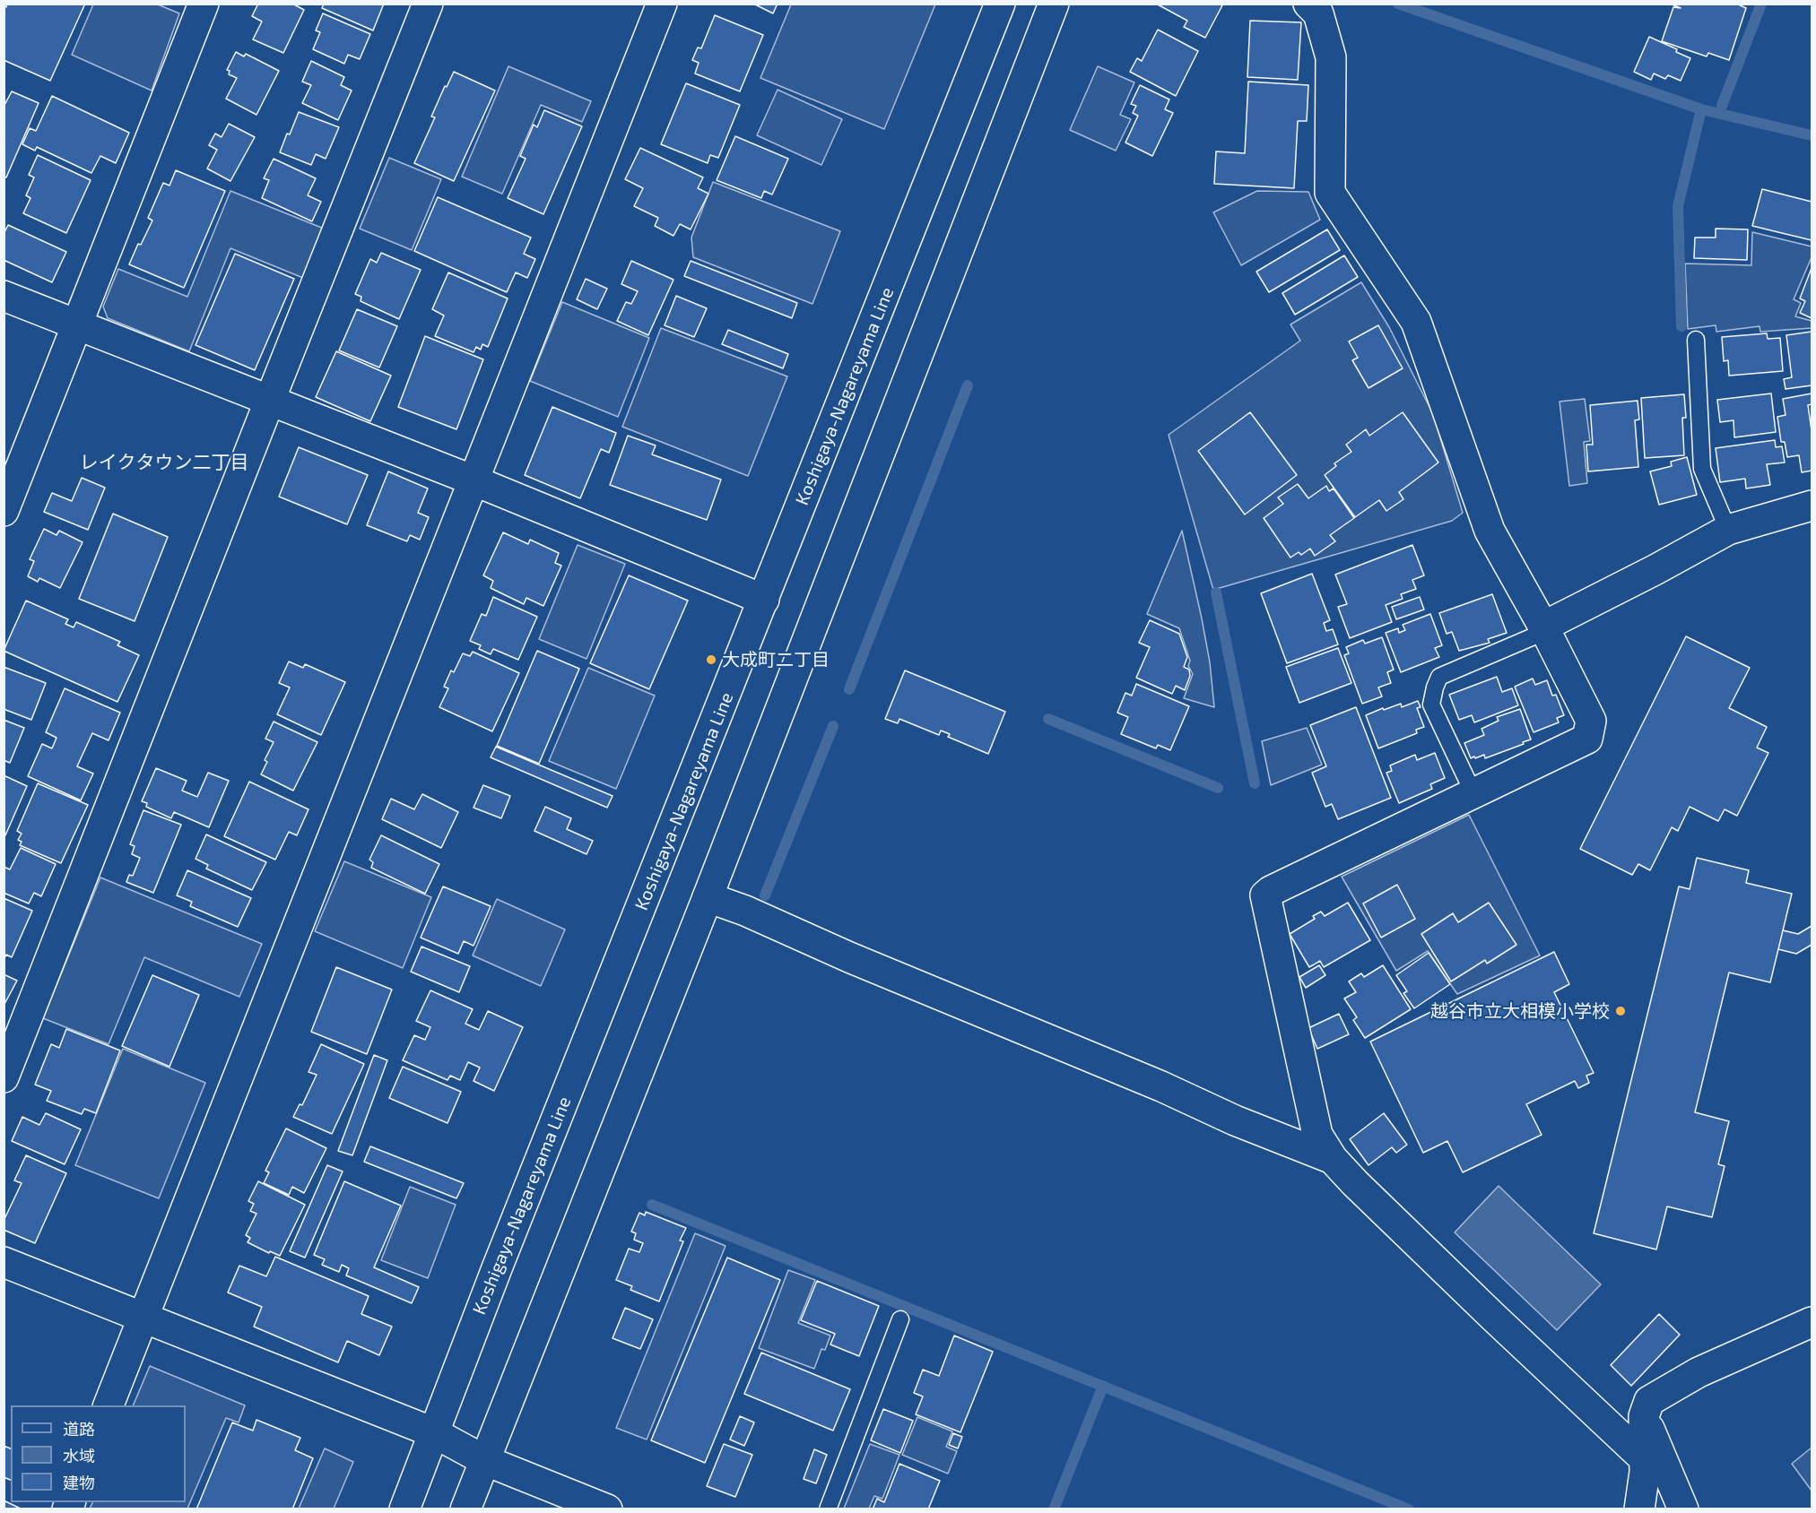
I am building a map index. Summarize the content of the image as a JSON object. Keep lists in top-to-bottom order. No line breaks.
{"streets":{"street":["Koshigaya-Nagareyama Line"]},"districts":["レイクタウン二丁目"],"places":["大成町二丁目","越谷市立大相模小学校"],"legend":["道路","水域","建物"]}
